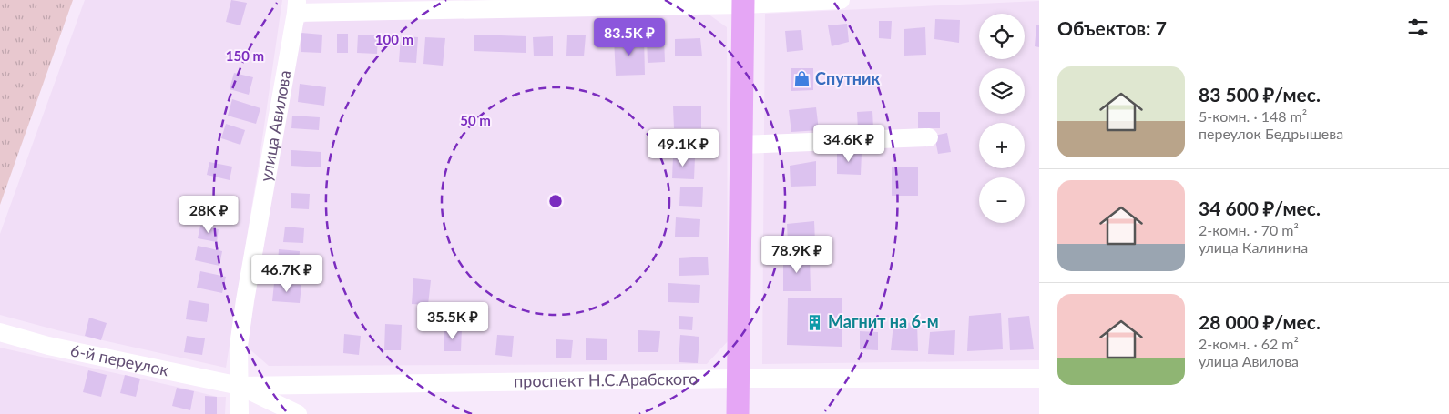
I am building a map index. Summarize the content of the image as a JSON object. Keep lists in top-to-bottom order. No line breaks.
{"streets":{"street":["улица Авилова","6-й переулок","проспект Н.С.Арабского"]},"crossings":[["улица Авилова","6-й переулок"],["улица Авилова","проспект Н.С.Арабского"],["6-й переулок","проспект Н.С.Арабского"]],"places":{"shop":["Спутник"],"building":["Магнит на 6-м"]},"page":{"heading":"Объектов: 7","map_buttons":["+","−"],"price":["83.5K ₽","34.6K ₽","49.1K ₽","28K ₽","78.9K ₽","46.7K ₽","35.5K ₽"],"list":[{"name":"83 500 ₽/мес.","note":"5-комн. · 148 m² · переулок Бедрышева"},{"name":"34 600 ₽/мес.","note":"2-комн. · 70 m² · улица Калинина"},{"name":"28 000 ₽/мес.","note":"2-комн. · 62 m² · улица Авилова"}]},"rings":["100 m","150 m","50 m"]}
